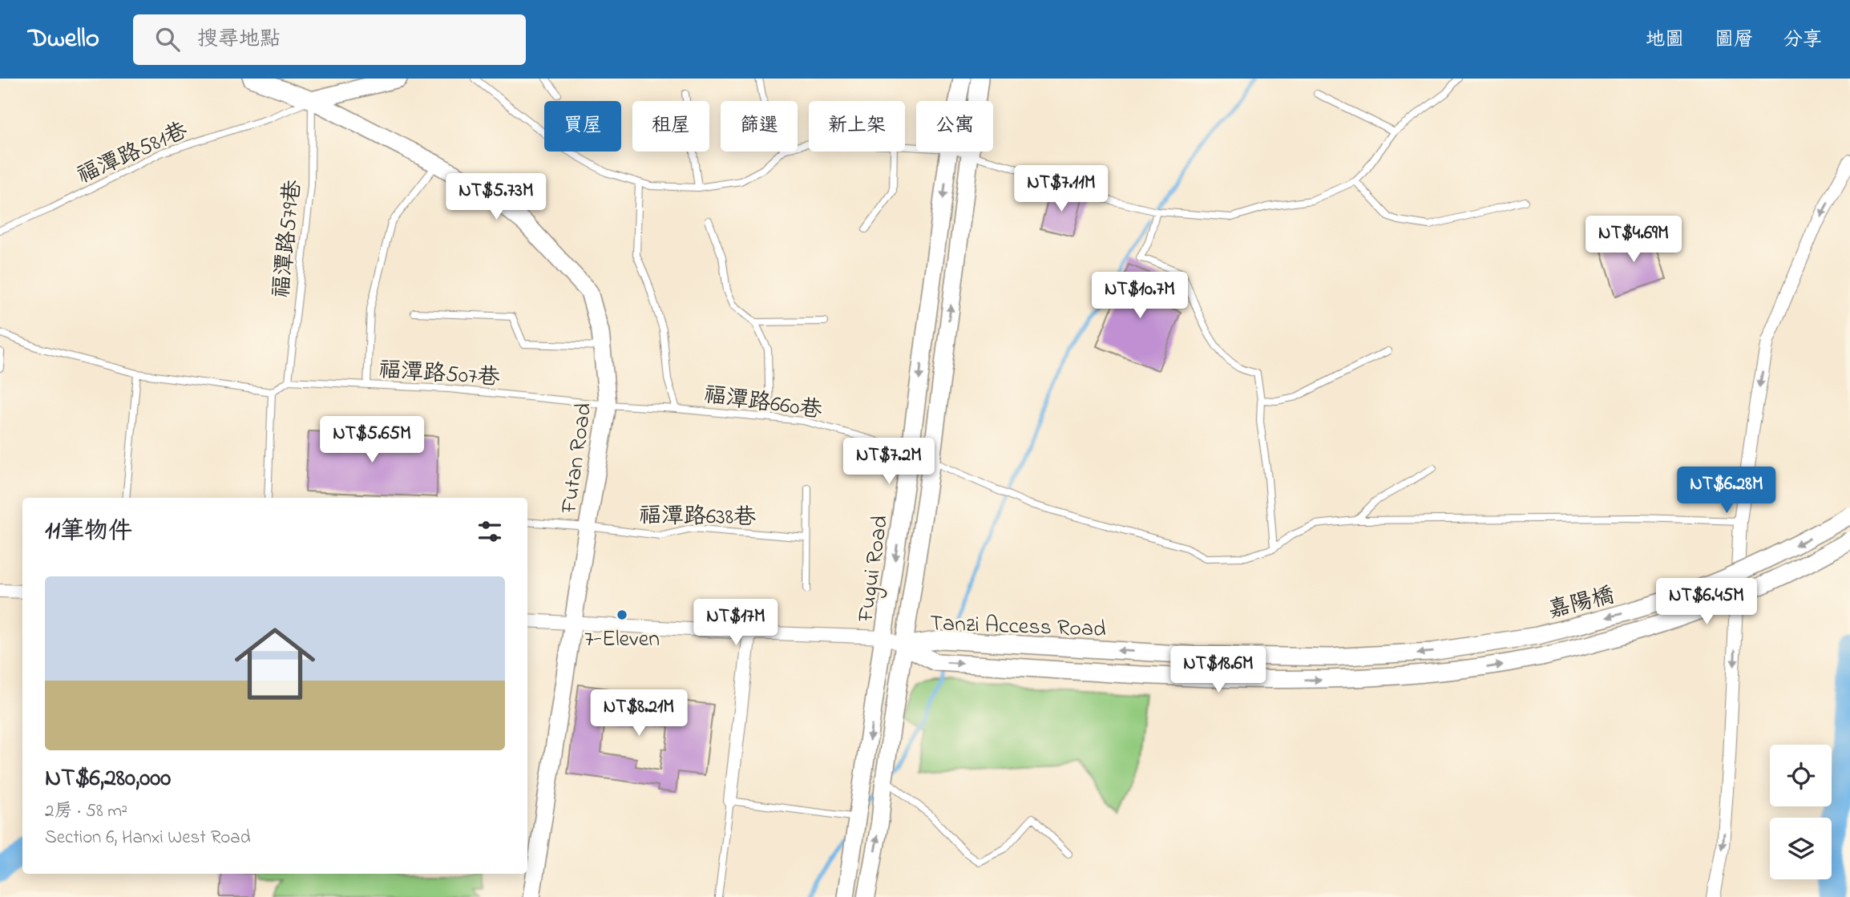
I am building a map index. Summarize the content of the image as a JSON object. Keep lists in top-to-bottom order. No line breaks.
{"streets":{"street":["Futan Road","Fugui Road","嘉陽橋","Tanzi Access Road"],"lane":["福潭路581巷","福潭路579巷","福潭路507巷","福潭路660巷","福潭路638巷"]},"crossings":[["福潭路581巷","福潭路579巷"],["福潭路581巷","Futan Road"],["福潭路579巷","福潭路507巷"],["福潭路579巷","Futan Road"],["福潭路507巷","福潭路660巷"],["福潭路507巷","Futan Road"],["福潭路660巷","Futan Road"],["福潭路660巷","Fugui Road"],["Futan Road","福潭路638巷"],["Fugui Road","Tanzi Access Road"],["嘉陽橋","Tanzi Access Road"]],"places":["7-Eleven"],"page":{"header":"Dwello","search":"搜尋地點","nav":["地圖","圖層","分享"],"chip":["買屋","租屋","篩選","新上架","公寓"],"price":["NT$7.11M","NT$5.73M","NT$4.69M","NT$10.7M","NT$5.65M","NT$7.2M","NT$6.28M","NT$6.45M","NT$17M","NT$18.6M","NT$8.21M"],"heading":"11筆物件","list":[{"name":"NT$6,280,000","note":"2房 · 58 m² · Section 6, Hanxi West Road"}]}}
